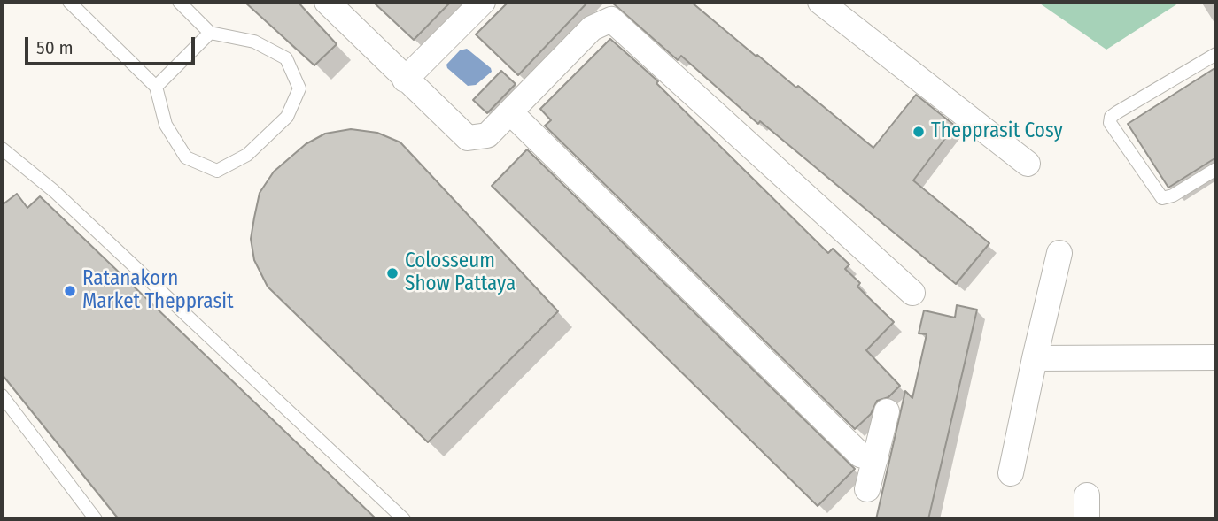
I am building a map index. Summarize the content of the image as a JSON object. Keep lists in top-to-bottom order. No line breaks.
{"places":["Thepprasit Cosy","Colosseum Show Pattaya","Ratanakorn Market Thepprasit"],"scale_bar":"50 m"}
